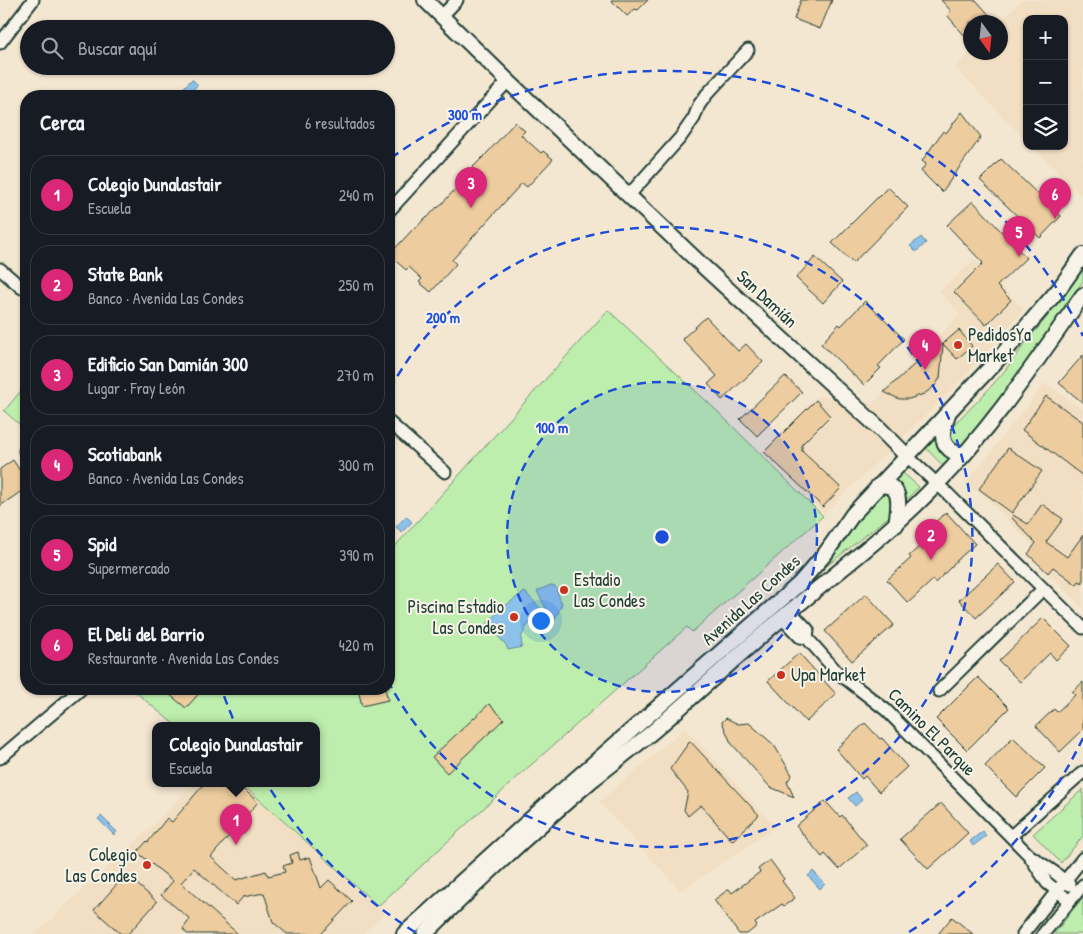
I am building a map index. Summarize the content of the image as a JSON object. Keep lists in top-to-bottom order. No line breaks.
{"streets":{"main road":["San Damián","Avenida Las Condes"],"street":["Camino El Parque"]},"crossings":[["San Damián","Avenida Las Condes"],["Avenida Las Condes","Camino El Parque"]],"places":["PedidosYa Market","Estadio Las Condes","Piscina Estadio Las Condes","Upa Market","Colegio Las Condes"],"north":"bottom","page":{"map_buttons":["+","−"],"search":"Buscar aquí","heading":["Cerca","6 resultados"],"list":[{"mark":"1","name":"Colegio Dunalastair","note":"Escuela","value":"240 m"},{"mark":"2","name":"State Bank","note":"Banco · Avenida Las Condes","value":"250 m"},{"mark":"3","name":"Edificio San Damián 300","note":"Lugar · Fray León","value":"270 m"},{"mark":"4","name":"Scotiabank","note":"Banco · Avenida Las Condes","value":"300 m"},{"mark":"5","name":"Spid","note":"Supermercado","value":"390 m"},{"mark":"6","name":"El Deli del Barrio","note":"Restaurante · Avenida Las Condes","value":"420 m"}],"pins":["3","6","5","4","2","1"],"popup":["Colegio Dunalastair","Escuela"]},"rings":["300 m","200 m","100 m"]}
